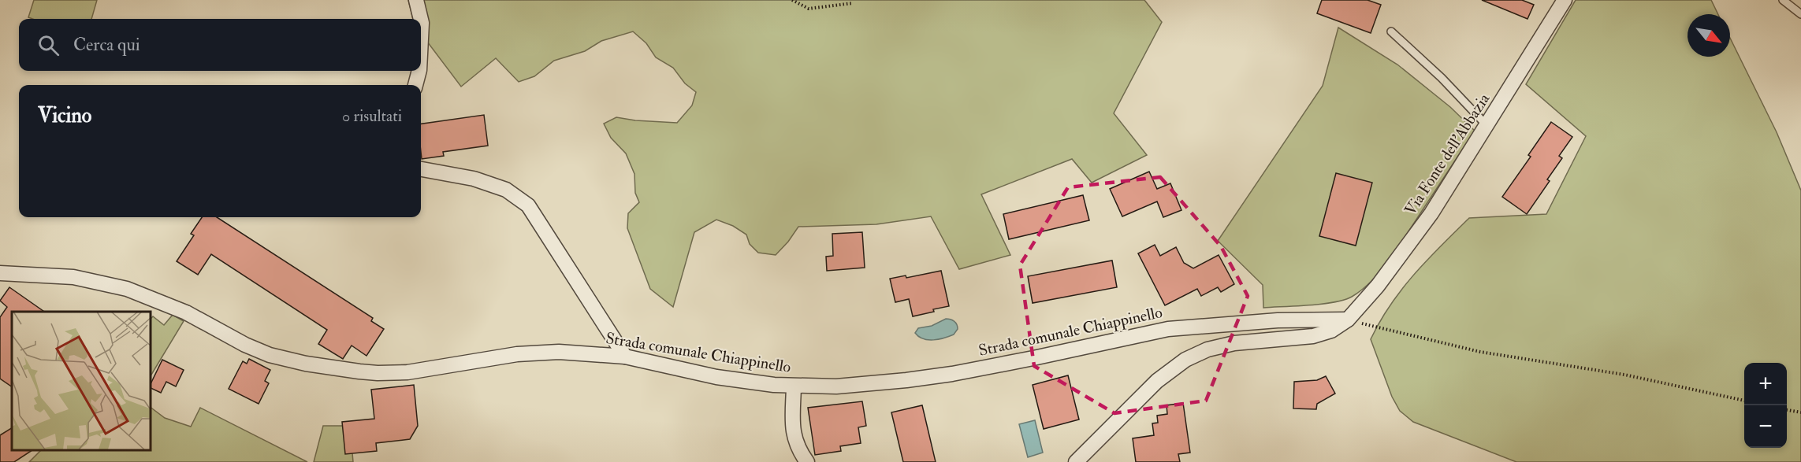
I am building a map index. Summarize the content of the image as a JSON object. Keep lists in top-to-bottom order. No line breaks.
{"streets":{"street":["Via Fonte dell'Abbazia","Strada comunale Chiappinello"]},"crossings":[["Via Fonte dell'Abbazia","Strada comunale Chiappinello"]],"north":"bottom right","page":{"search":"Cerca qui","heading":["Vicino","0 risultati"],"map_buttons":["+","−"]}}
